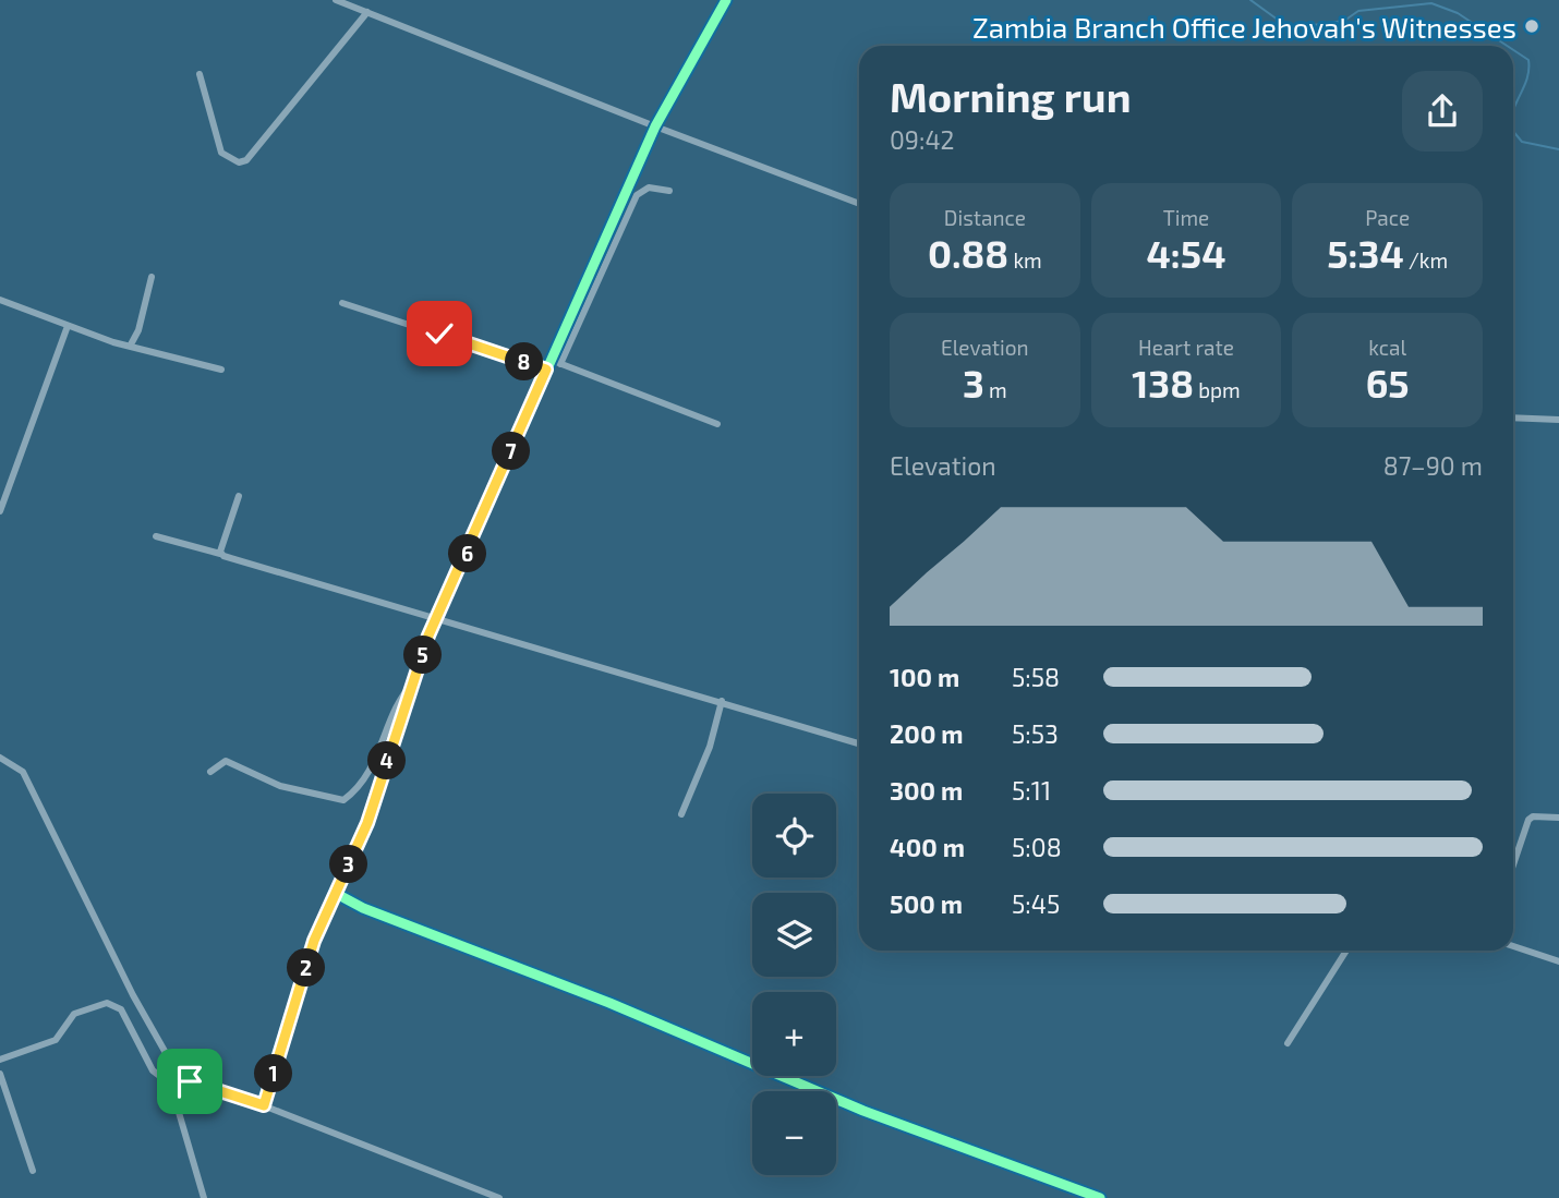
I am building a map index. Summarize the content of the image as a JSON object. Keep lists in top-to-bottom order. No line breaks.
{"places":["Zambia Branch Office Jehovah's Witnesses"],"page":{"heading":["Morning run","09:42"],"stats":[["Distance","0.88 km"],["Time","4:54"],["Pace","5:34 /km"],["Elevation","3 m"],["Heart rate","138 bpm"],["kcal","65"]],"pins":["8","7","6","5","4","3","2","1"],"chart":["Elevation","87–90 m"],"list":[{"name":"100 m","note":"5:58"},{"name":"200 m","note":"5:53"},{"name":"300 m","note":"5:11"},{"name":"400 m","note":"5:08"},{"name":"500 m","note":"5:45"}],"map_buttons":["+","−"]}}
